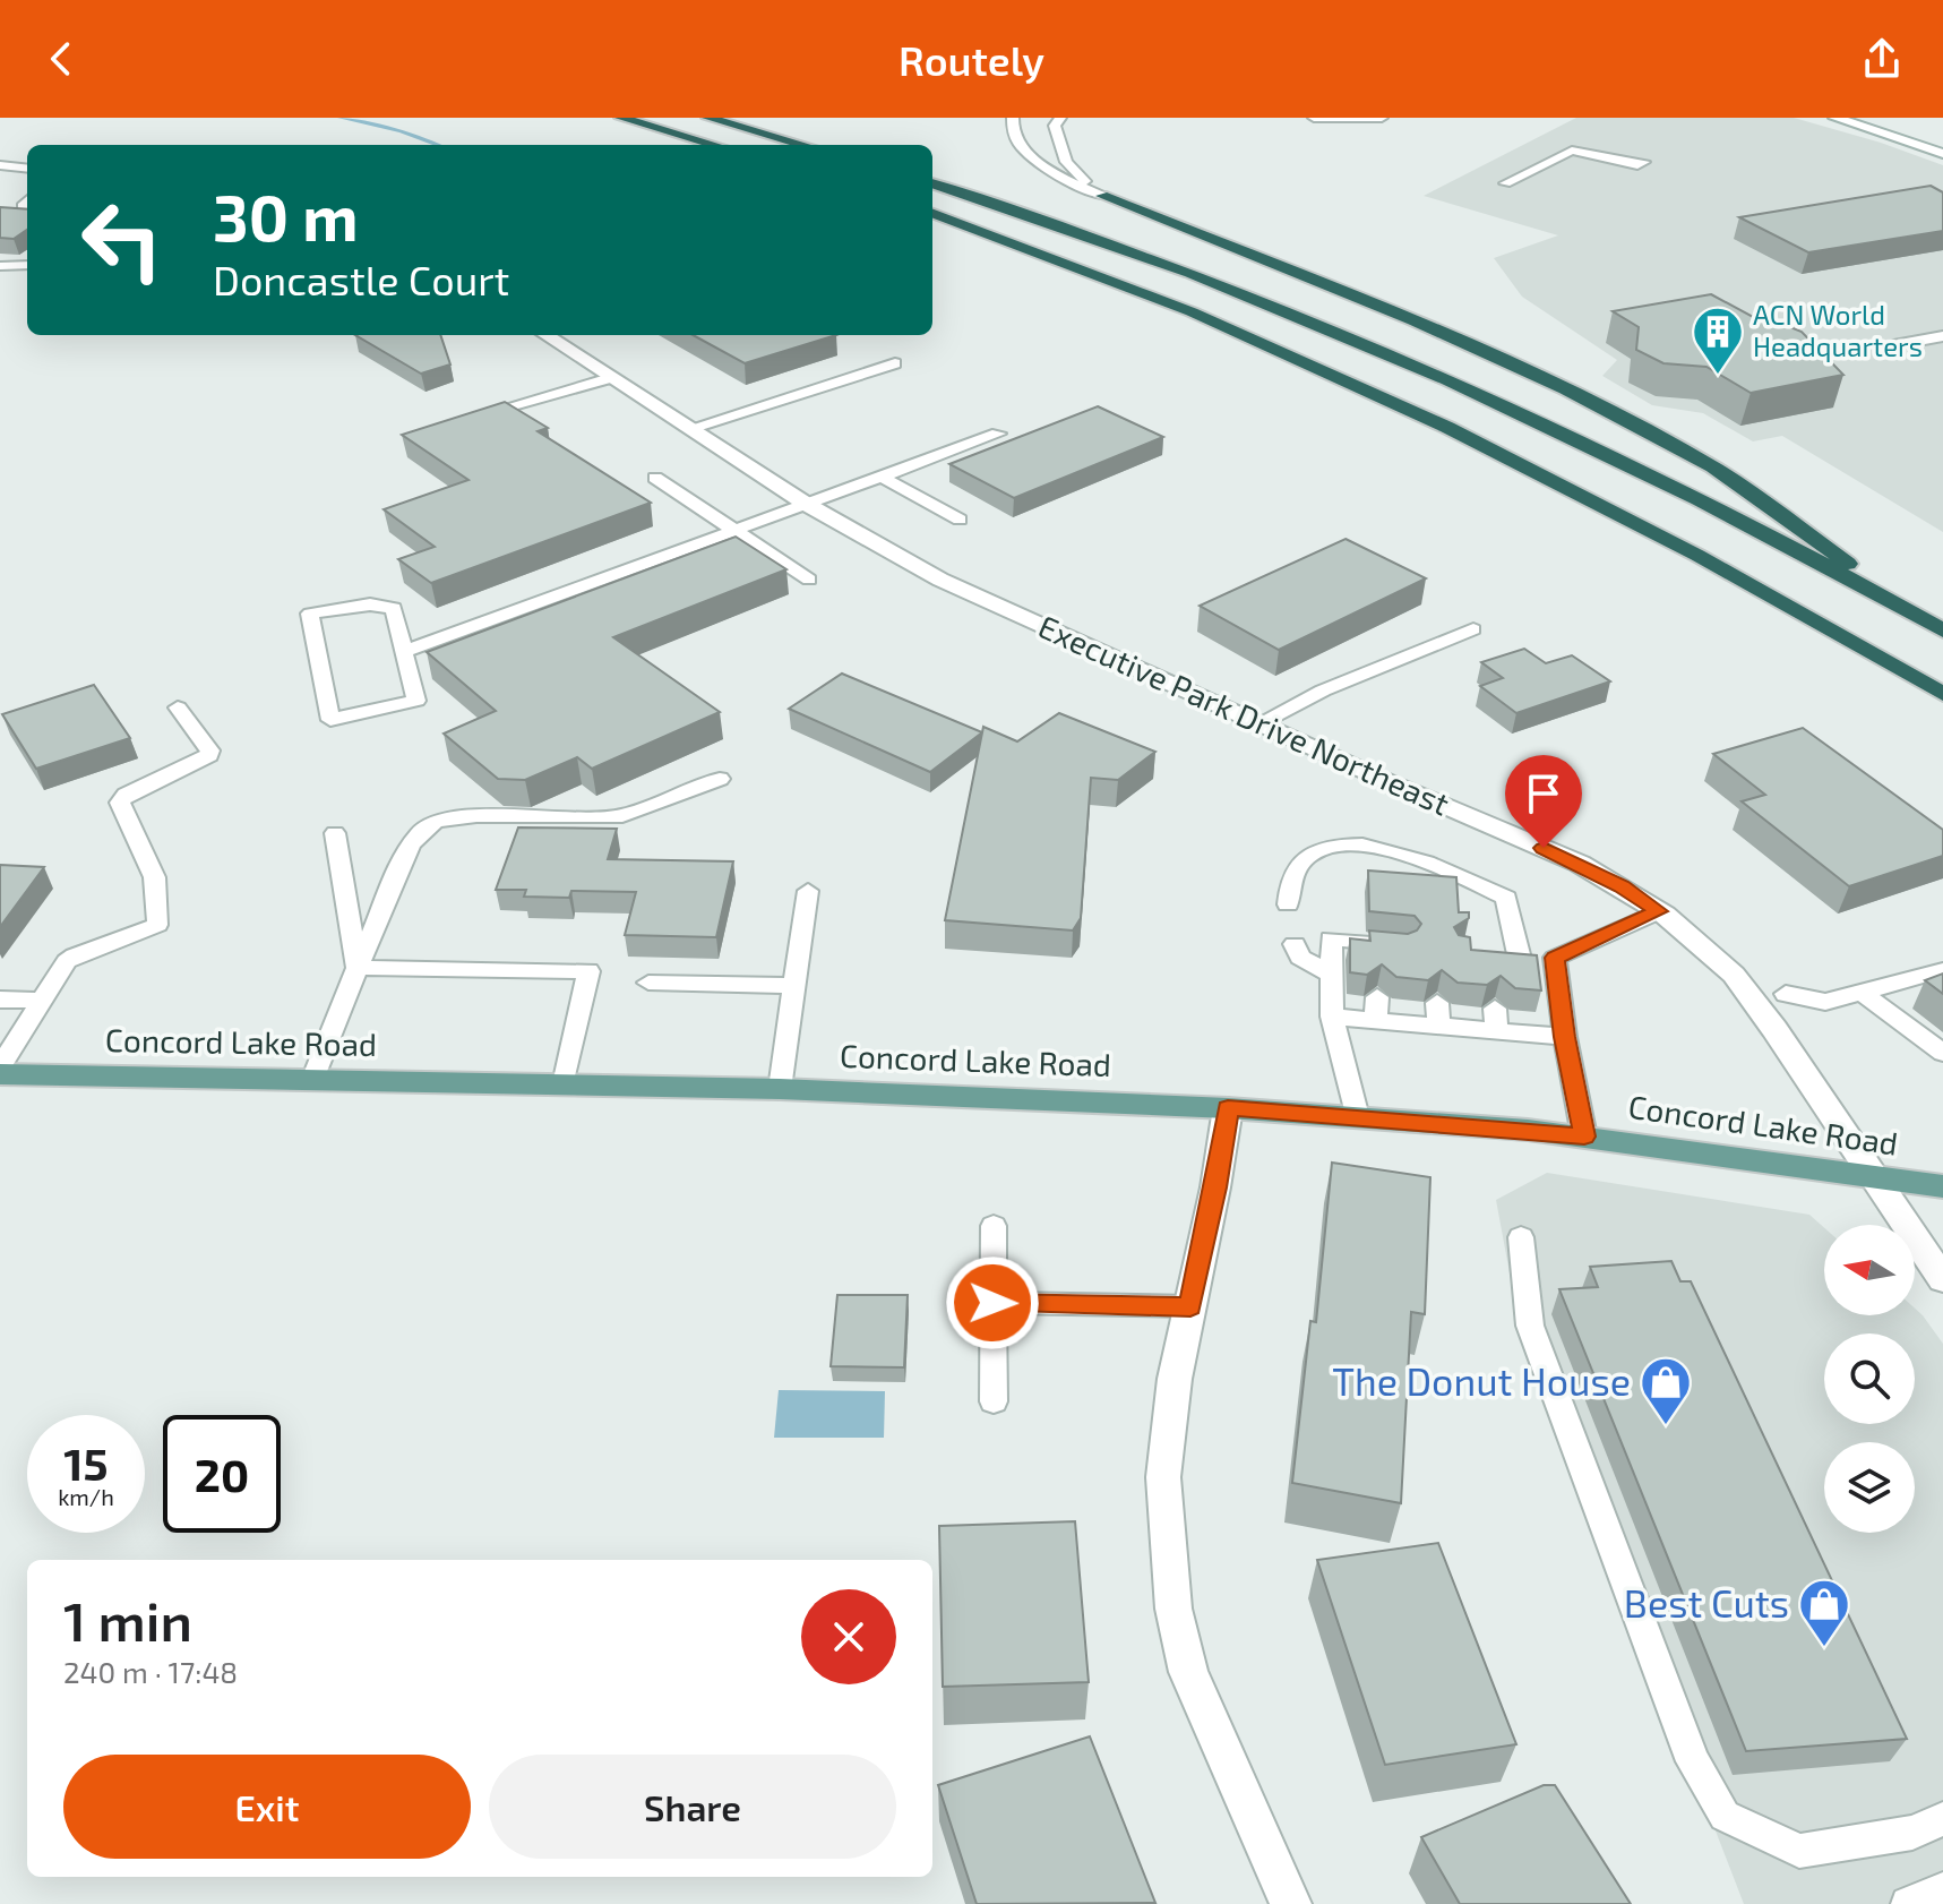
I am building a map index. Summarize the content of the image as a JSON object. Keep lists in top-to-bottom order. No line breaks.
{"streets":{"main road":["Concord Lake Road"],"street":["Executive Park Drive Northeast"]},"crossings":[["Executive Park Drive Northeast","Concord Lake Road"]],"places":{"building":["ACN World Headquarters"],"shop":["The Donut House","Best Cuts"]},"north":"left","page":{"header":"Routely","turn":["30 m","Doncastle Court"],"speed":"15 km/h","limit":"20","heading":["1 min","240 m · 17:48"],"buttons":["Exit","Share"]}}
